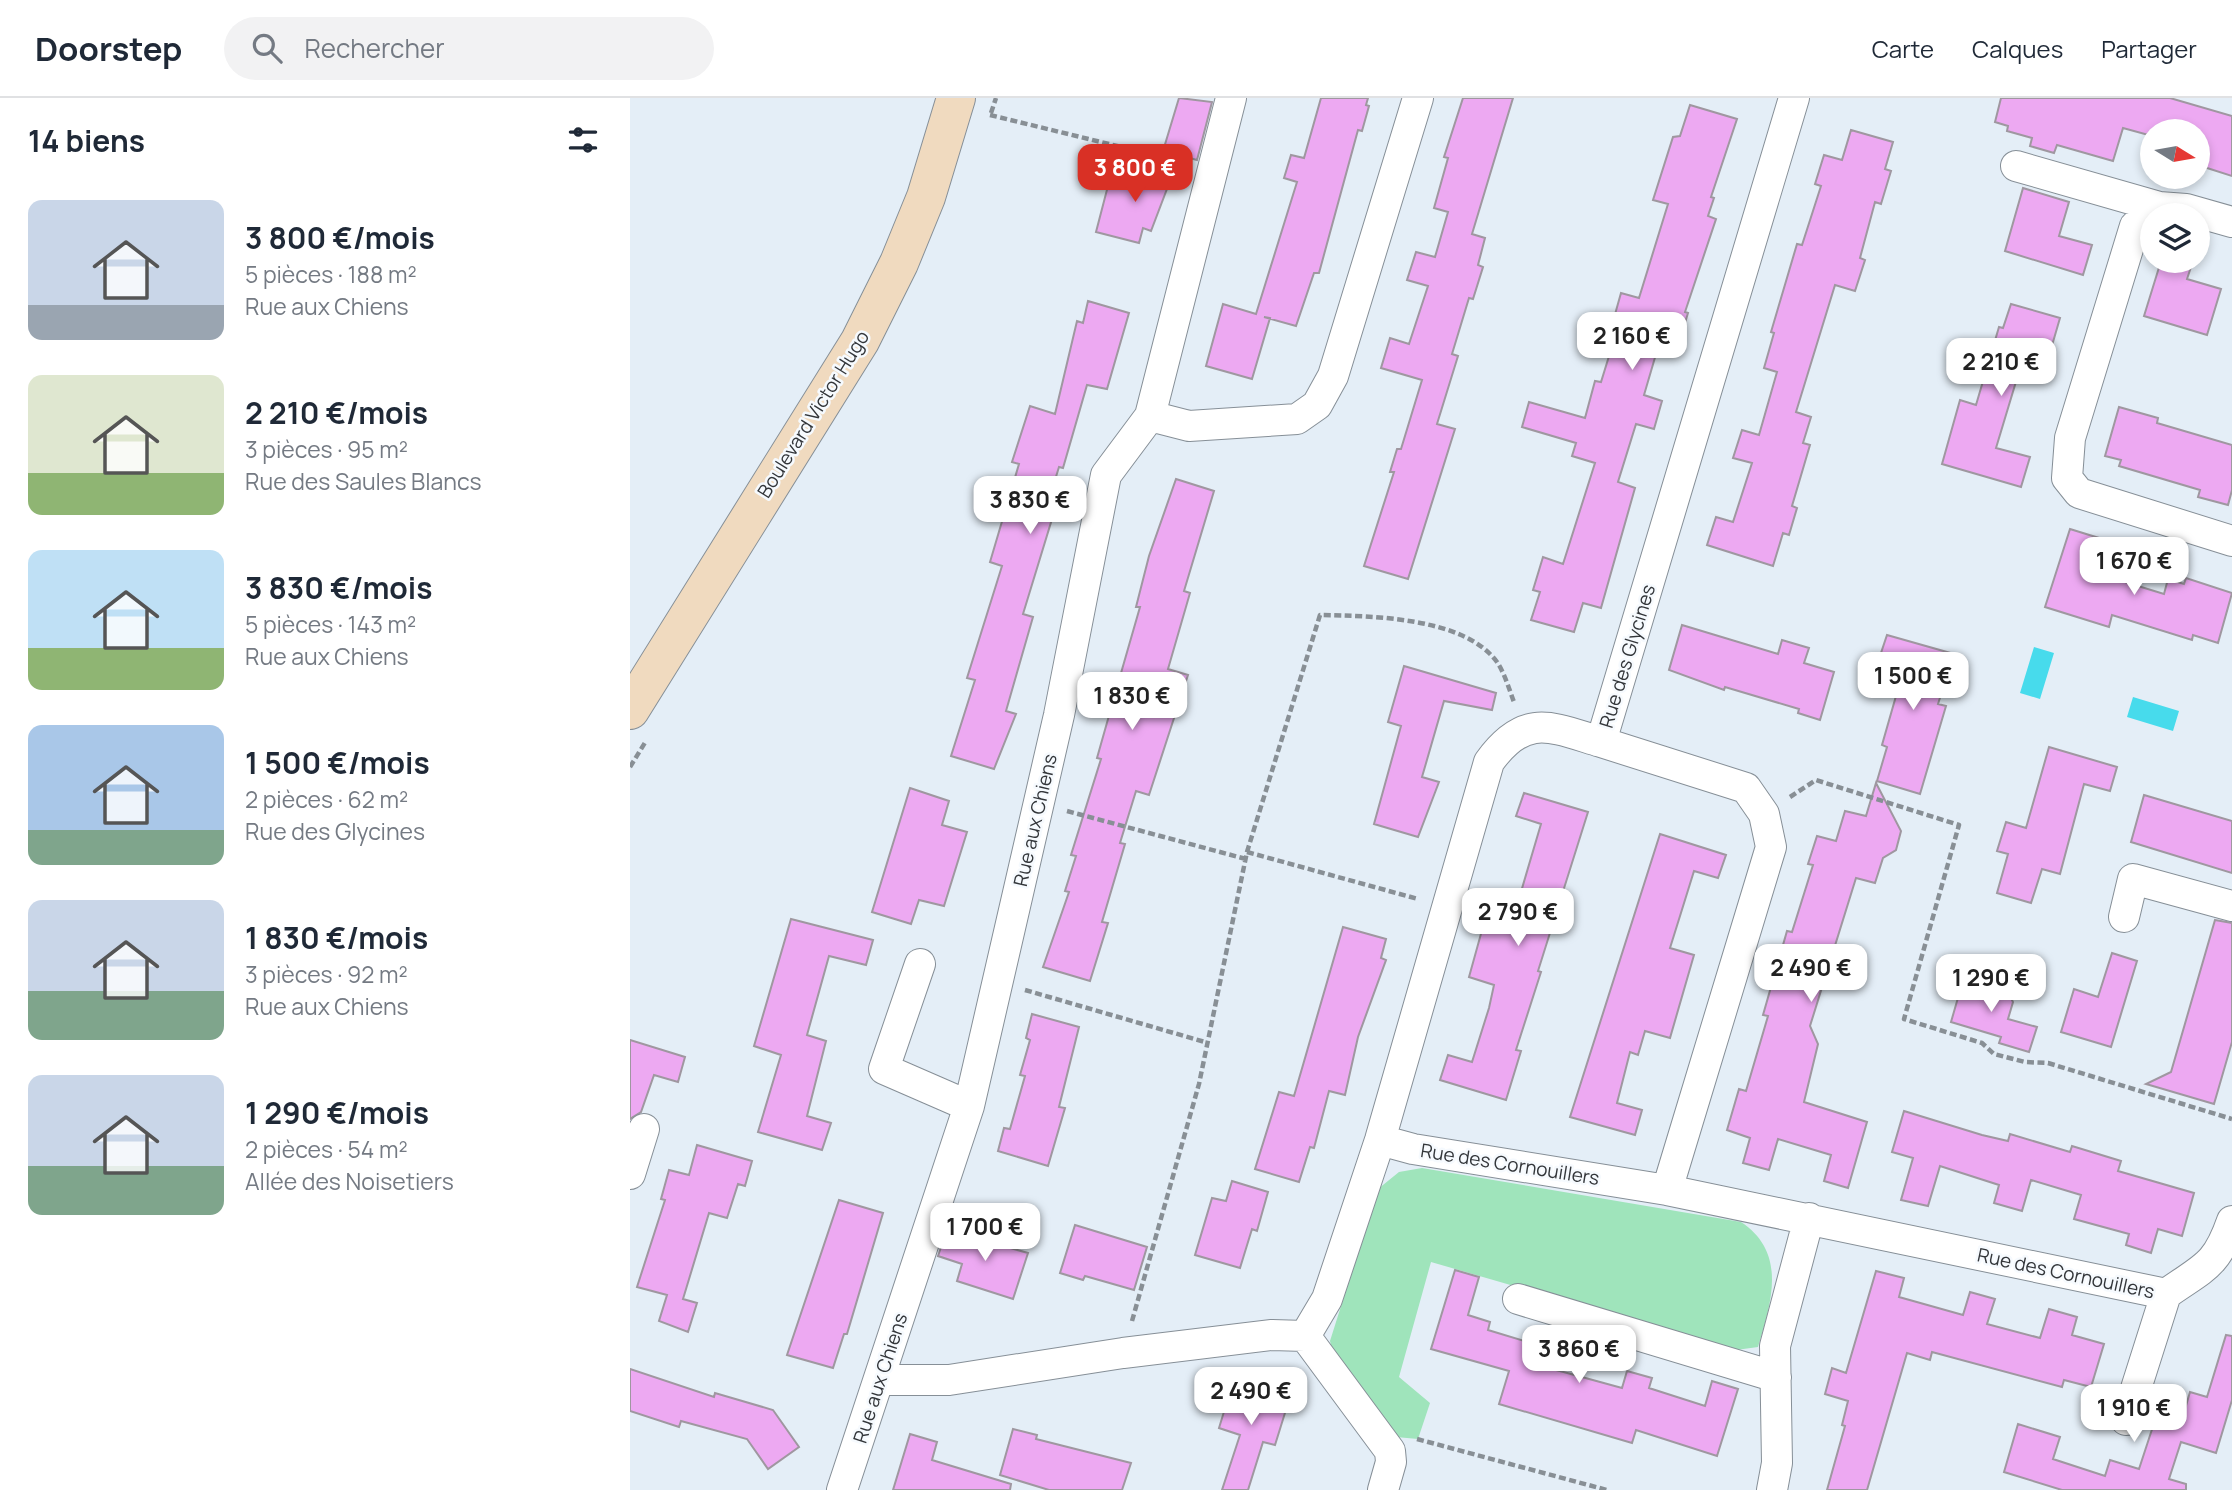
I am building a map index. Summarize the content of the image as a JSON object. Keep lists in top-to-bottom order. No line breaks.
{"streets":{"main road":["Boulevard Victor Hugo"],"street":["Rue des Glycines","Rue aux Chiens","Rue des Cornouillers"]},"crossings":[["Rue des Glycines","Rue des Cornouillers"]],"north":"right","page":{"header":"Doorstep","search":"Rechercher","nav":["Carte","Calques","Partager"],"heading":"14 biens","price":["3 800 €","2 160 €","2 210 €","3 830 €","1 670 €","1 500 €","1 830 €","2 790 €","2 490 €","1 290 €","1 700 €","3 860 €","2 490 €","1 910 €"],"list":[{"name":"3 800 €/mois","note":"5 pièces · 188 m² · Rue aux Chiens"},{"name":"2 210 €/mois","note":"3 pièces · 95 m² · Rue des Saules Blancs"},{"name":"3 830 €/mois","note":"5 pièces · 143 m² · Rue aux Chiens"},{"name":"1 500 €/mois","note":"2 pièces · 62 m² · Rue des Glycines"},{"name":"1 830 €/mois","note":"3 pièces · 92 m² · Rue aux Chiens"},{"name":"1 290 €/mois","note":"2 pièces · 54 m² · Allée des Noisetiers"}]}}
